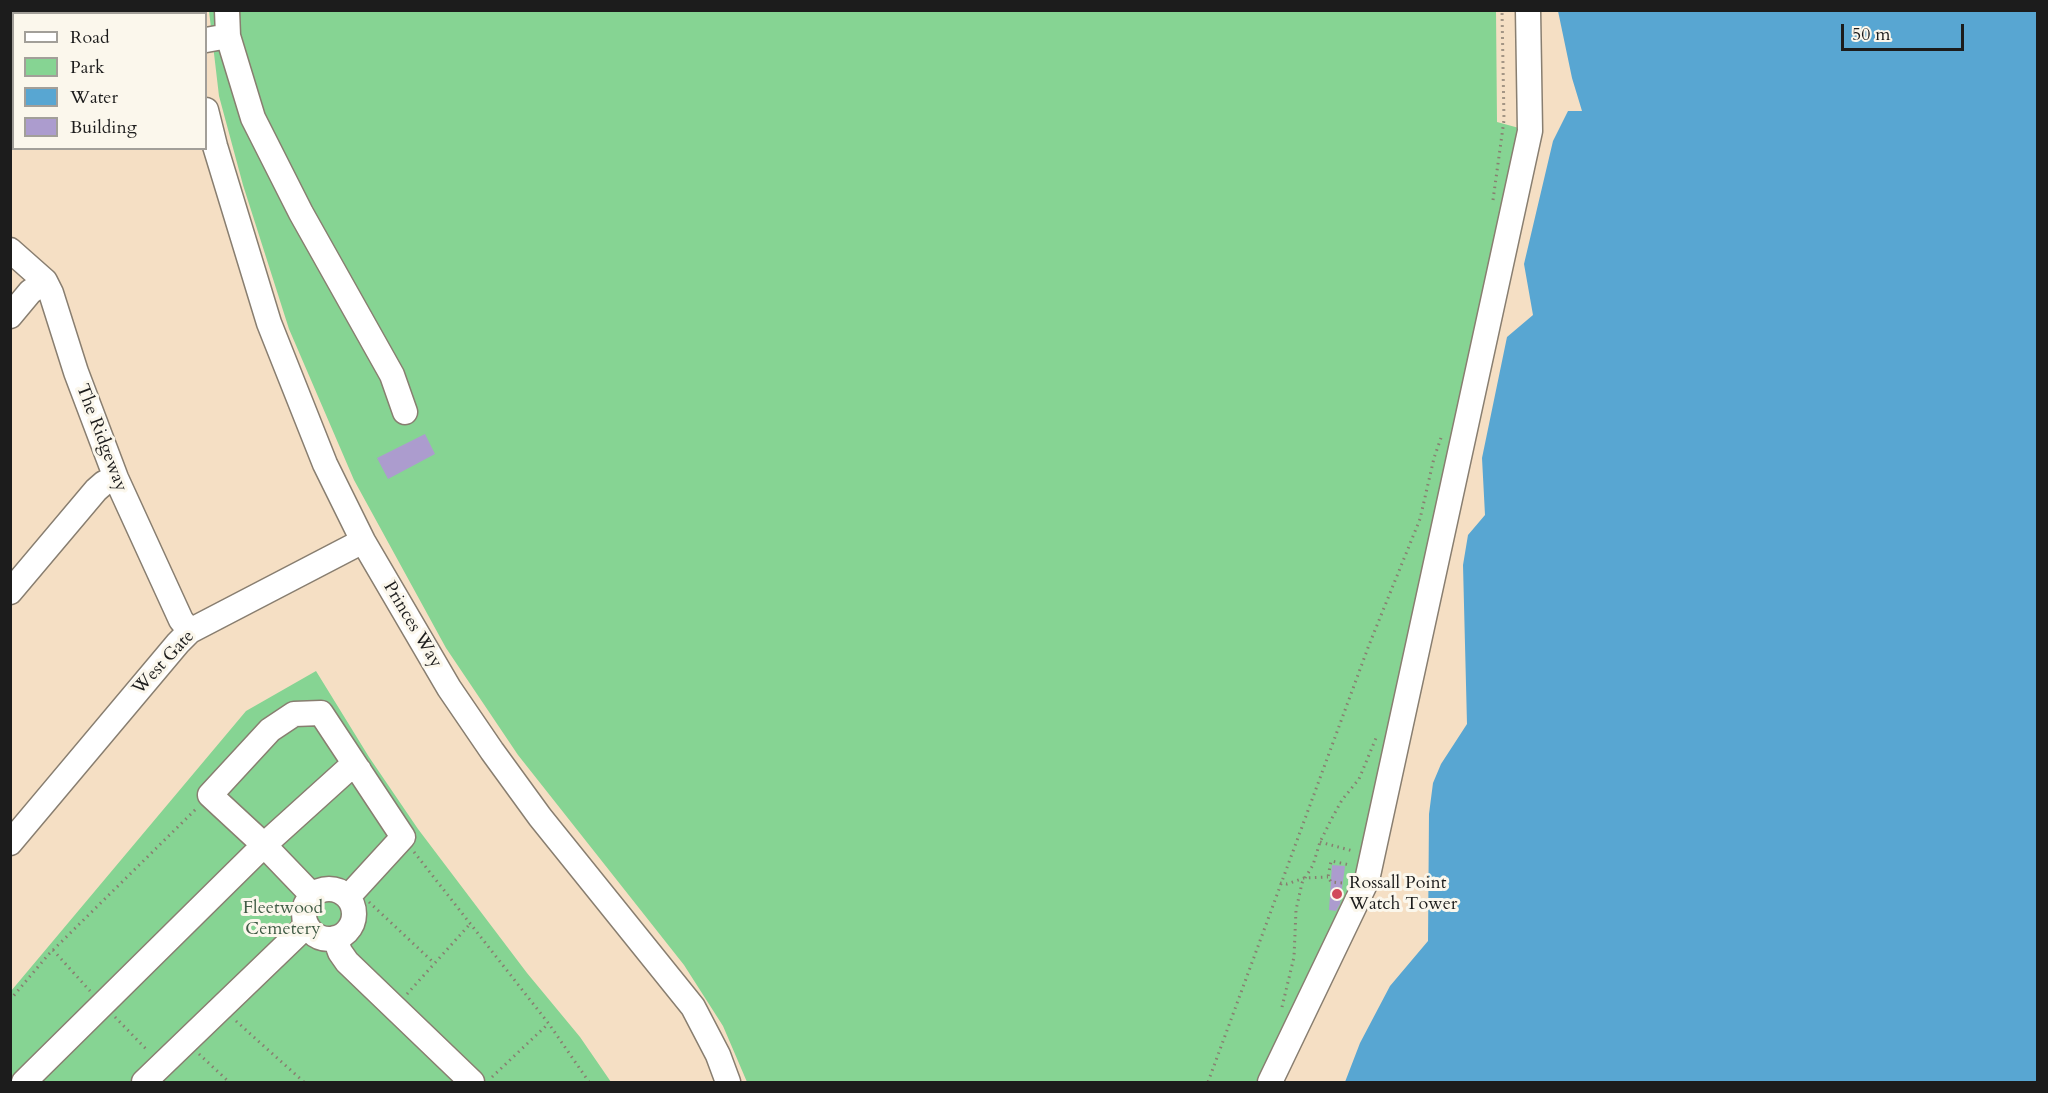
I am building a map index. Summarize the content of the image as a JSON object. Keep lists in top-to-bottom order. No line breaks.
{"streets":{"street":["The Ridgeway","Princes Way","West Gate"]},"crossings":[["The Ridgeway","West Gate"],["Princes Way","West Gate"]],"parks":["Fleetwood Cemetery"],"places":["Rossall Point Watch Tower"],"legend":["Road","Park","Water","Building"],"scale_bar":"50 m"}
